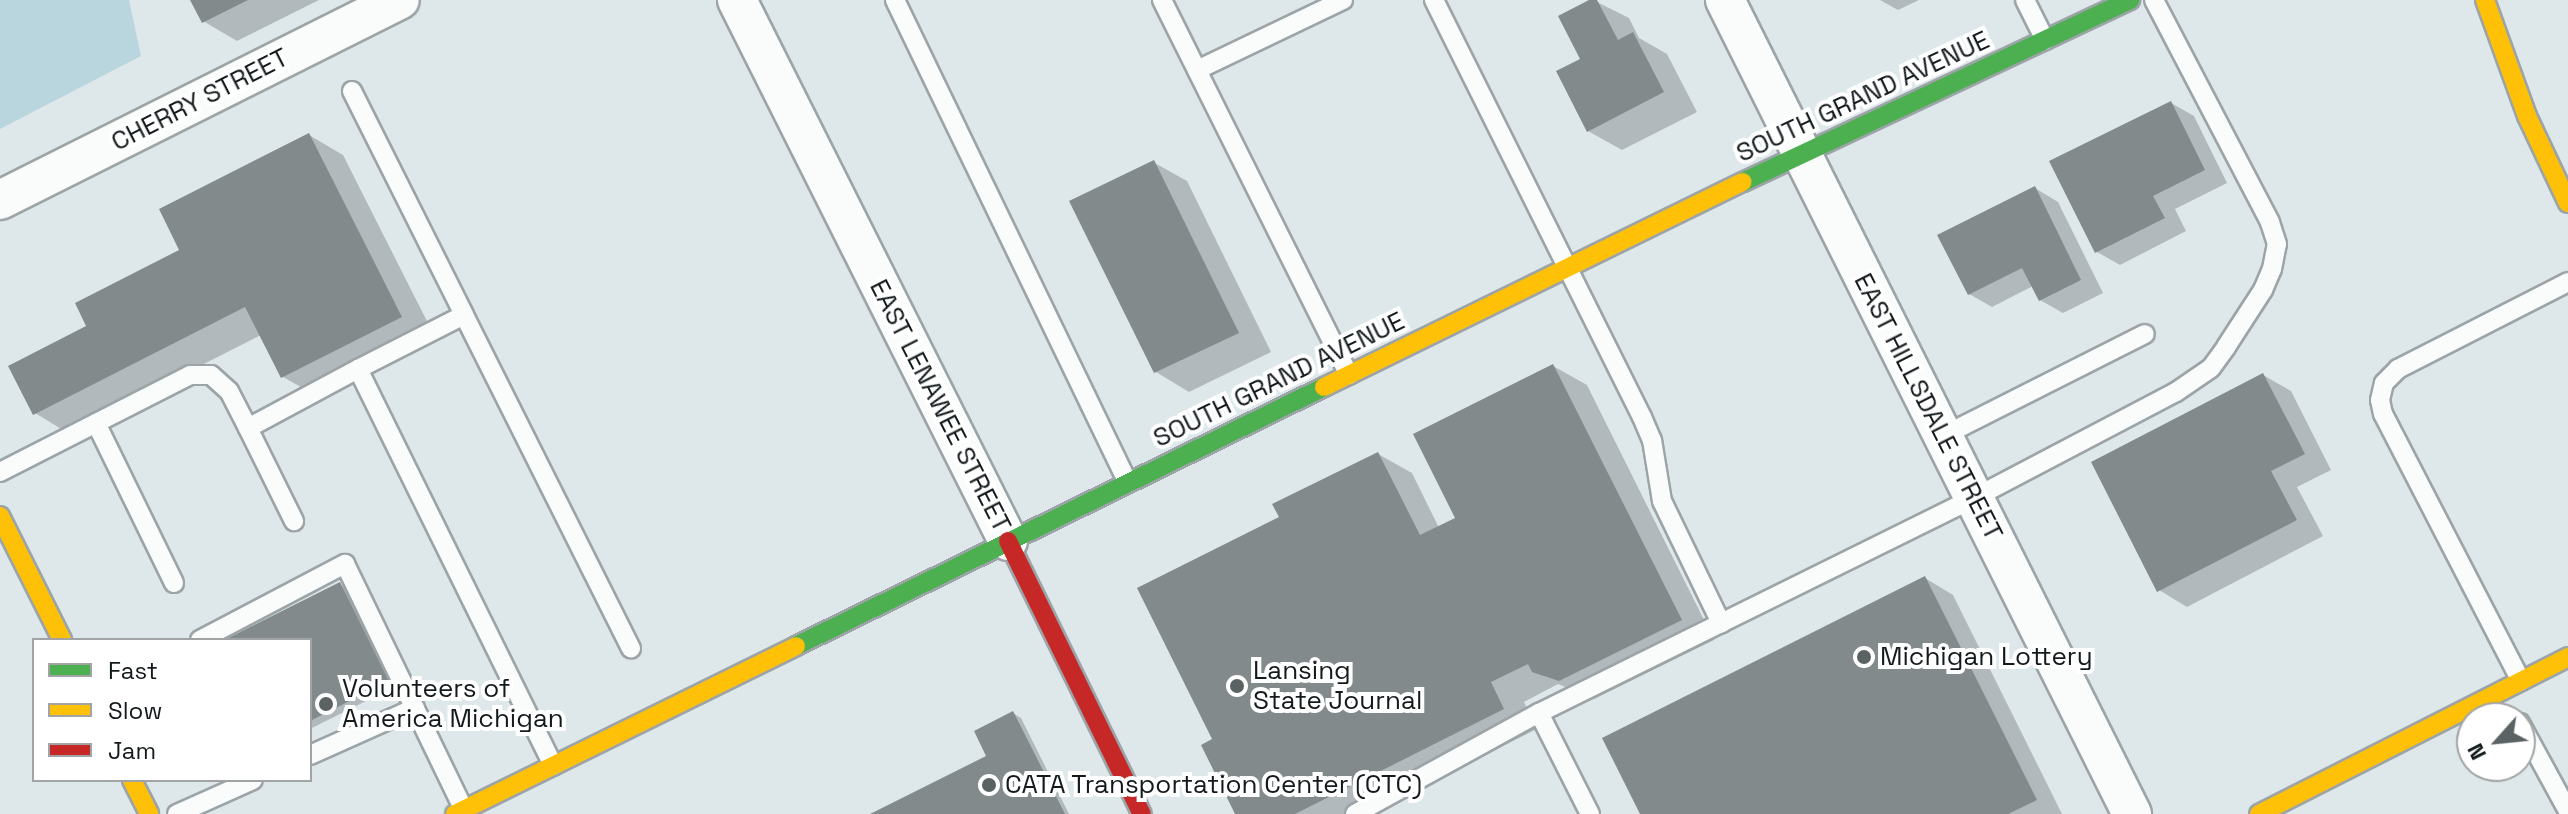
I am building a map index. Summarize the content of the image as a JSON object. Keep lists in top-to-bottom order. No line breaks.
{"streets":{"street":["SOUTH GRAND AVENUE","CHERRY STREET","EAST LENAWEE STREET","EAST HILLSDALE STREET"]},"crossings":[["SOUTH GRAND AVENUE","EAST LENAWEE STREET"],["SOUTH GRAND AVENUE","EAST HILLSDALE STREET"]],"places":["Michigan Lottery","Lansing State Journal","Volunteers of America Michigan","CATA Transportation Center (CTC)"],"legend":["Fast","Slow","Jam"],"north":"bottom left"}
